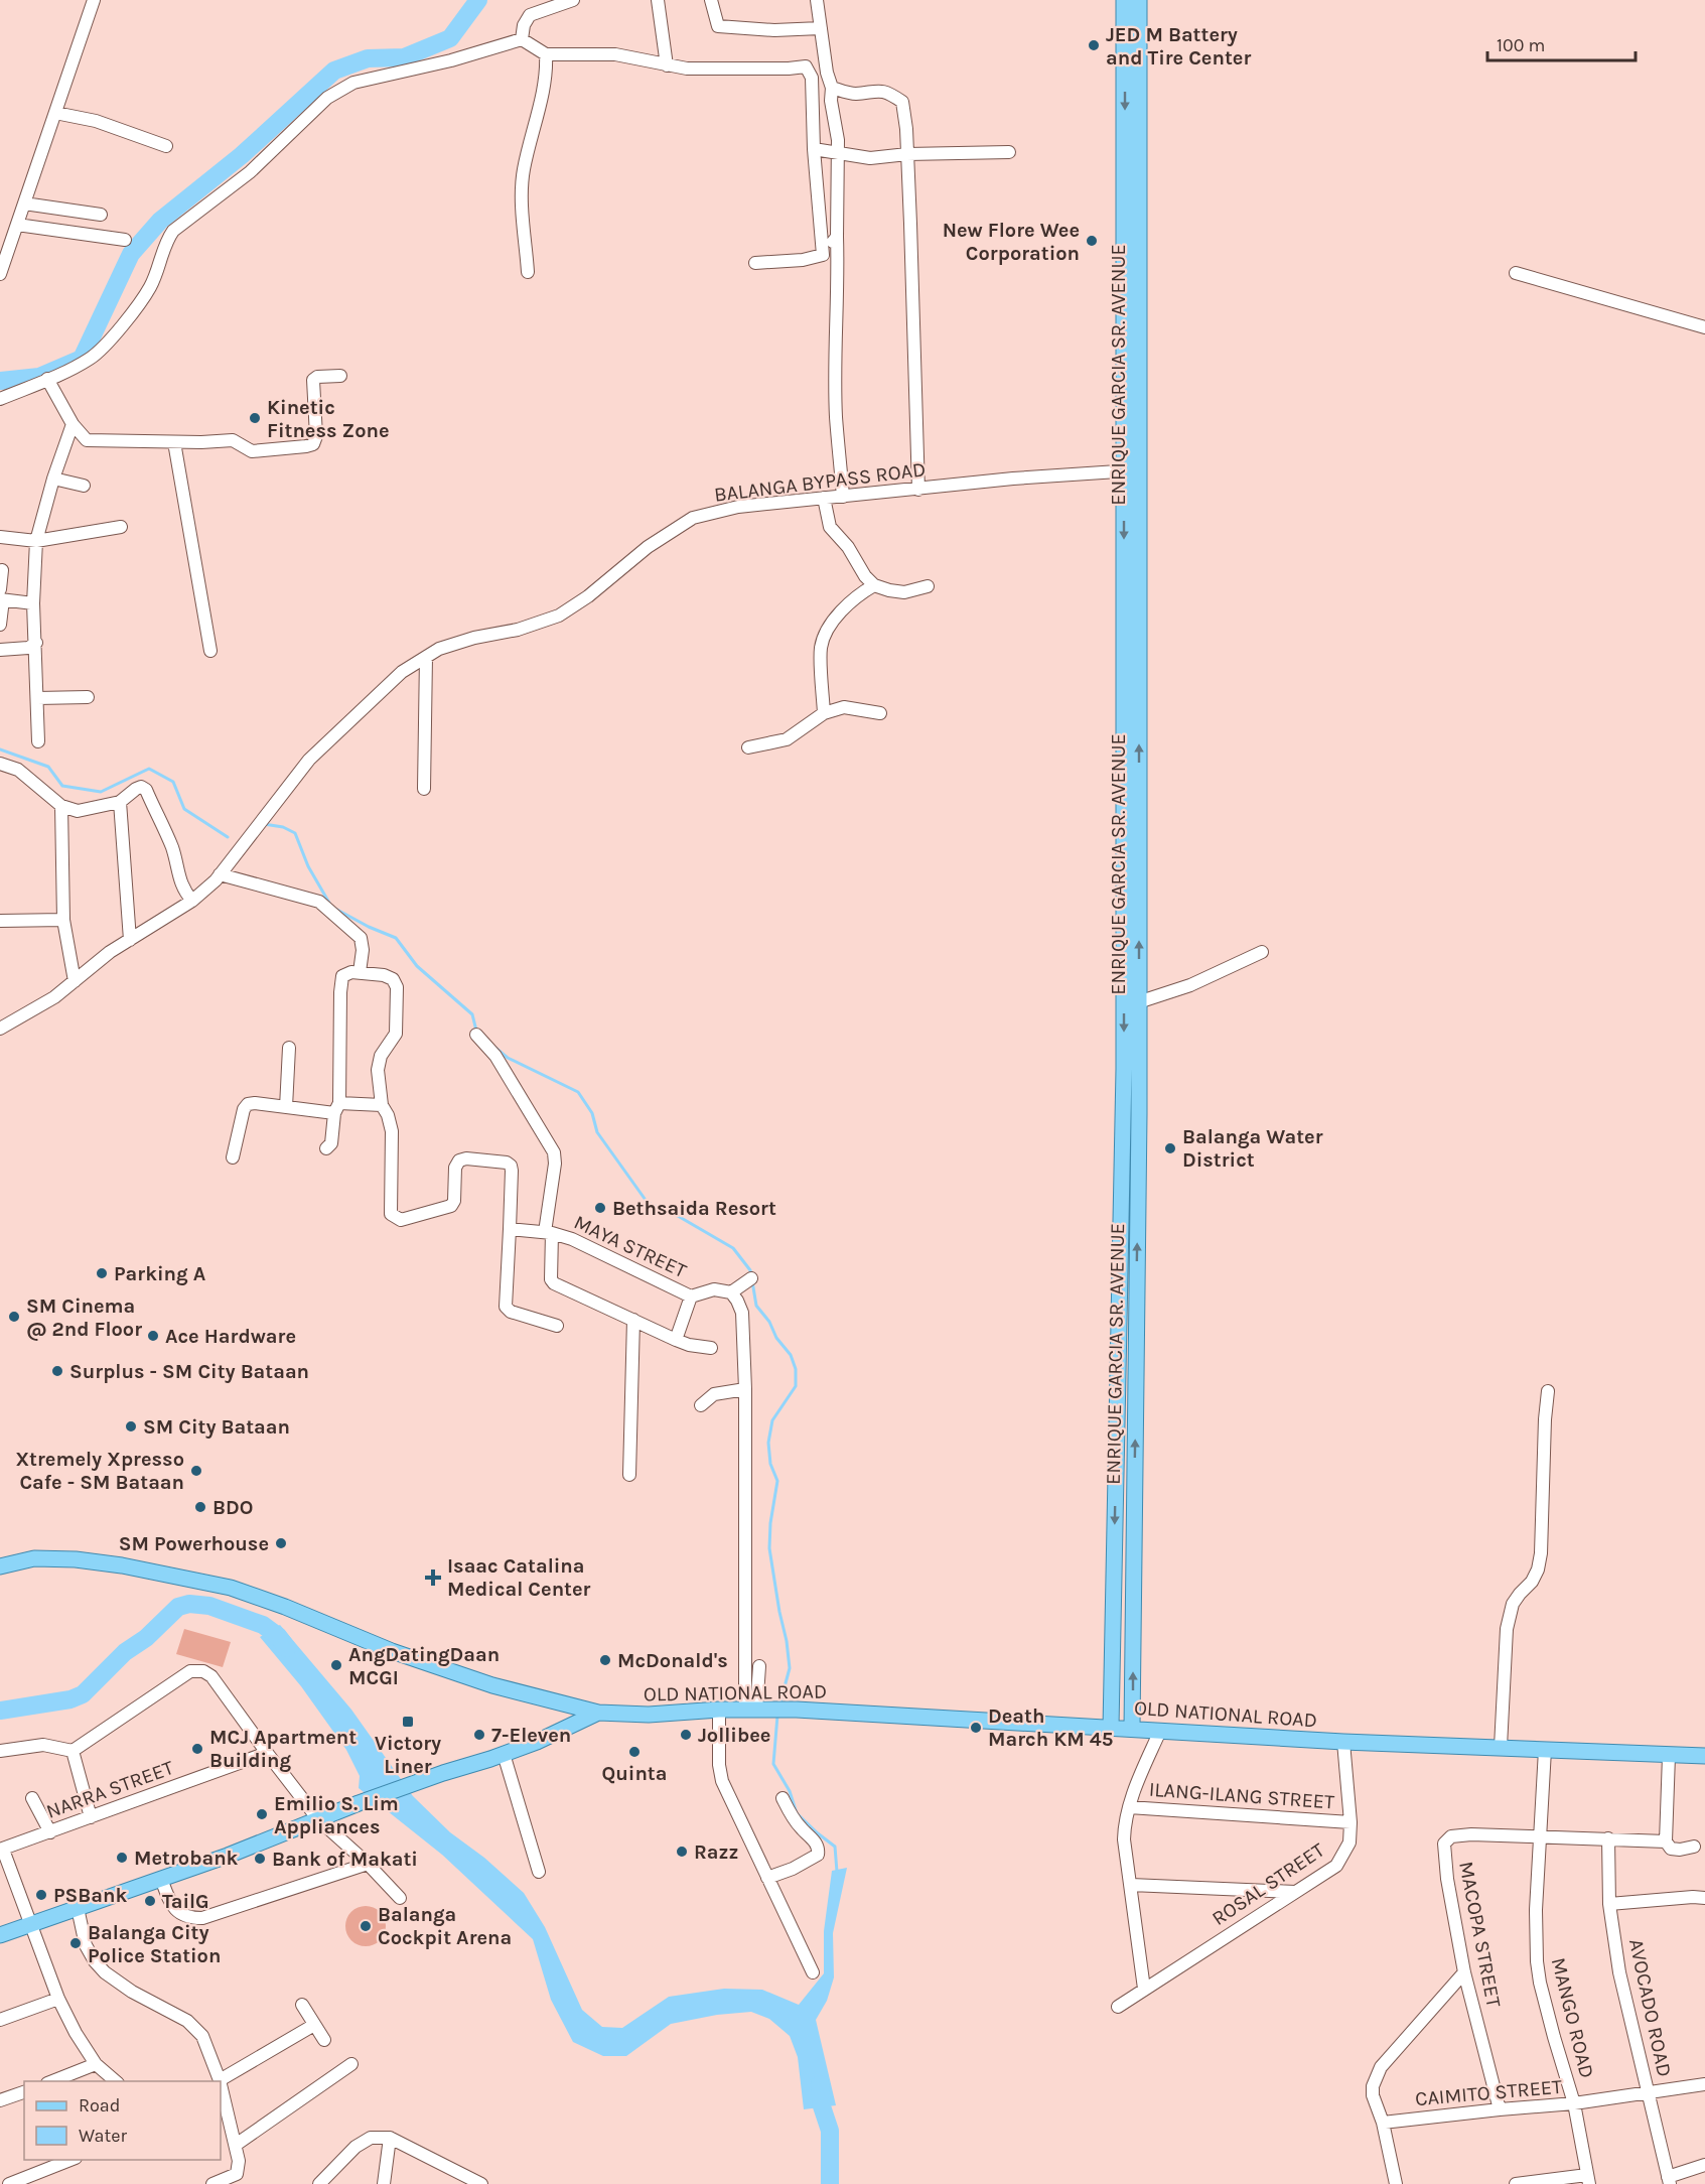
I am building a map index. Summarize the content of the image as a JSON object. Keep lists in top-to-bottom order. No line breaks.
{"streets":{"main road":["ENRIQUE GARCIA SR. AVENUE","OLD NATIONAL ROAD"],"street":["BALANGA BYPASS ROAD","MAYA STREET","NARRA STREET","ILANG-ILANG STREET","ROSAL STREET","MACOPA STREET","AVOCADO ROAD","MANGO ROAD","CAIMITO STREET"]},"crossings":[["ENRIQUE GARCIA SR. AVENUE","BALANGA BYPASS ROAD"],["ENRIQUE GARCIA SR. AVENUE","OLD NATIONAL ROAD"],["OLD NATIONAL ROAD","ROSAL STREET"],["OLD NATIONAL ROAD","MANGO ROAD"],["ILANG-ILANG STREET","ROSAL STREET"],["MACOPA STREET","AVOCADO ROAD"],["MACOPA STREET","MANGO ROAD"],["MACOPA STREET","CAIMITO STREET"],["AVOCADO ROAD","CAIMITO STREET"],["MANGO ROAD","CAIMITO STREET"]],"places":{"other":["JED M Battery and Tire Center","New Flore Wee Corporation","Kinetic Fitness Zone","Balanga Water District","Bethsaida Resort","Parking A","SM Cinema @ 2nd Floor","Ace Hardware","Surplus - SM City Bataan","SM City Bataan","Xtremely Xpresso Cafe - SM Bataan","BDO","SM Powerhouse","McDonald's","AngDatingDaan MCGI","Death March KM 45","7-Eleven","Jollibee","MCJ Apartment Building","Quinta","Emilio S. Lim Appliances","Razz","Metrobank","Bank of Makati","PSBank","TailG","Balanga Cockpit Arena","Balanga City Police Station"],"health":["Isaac Catalina Medical Center"],"transit":["Victory Liner"]},"legend":["Road","Water"],"scale_bar":"100 m"}
